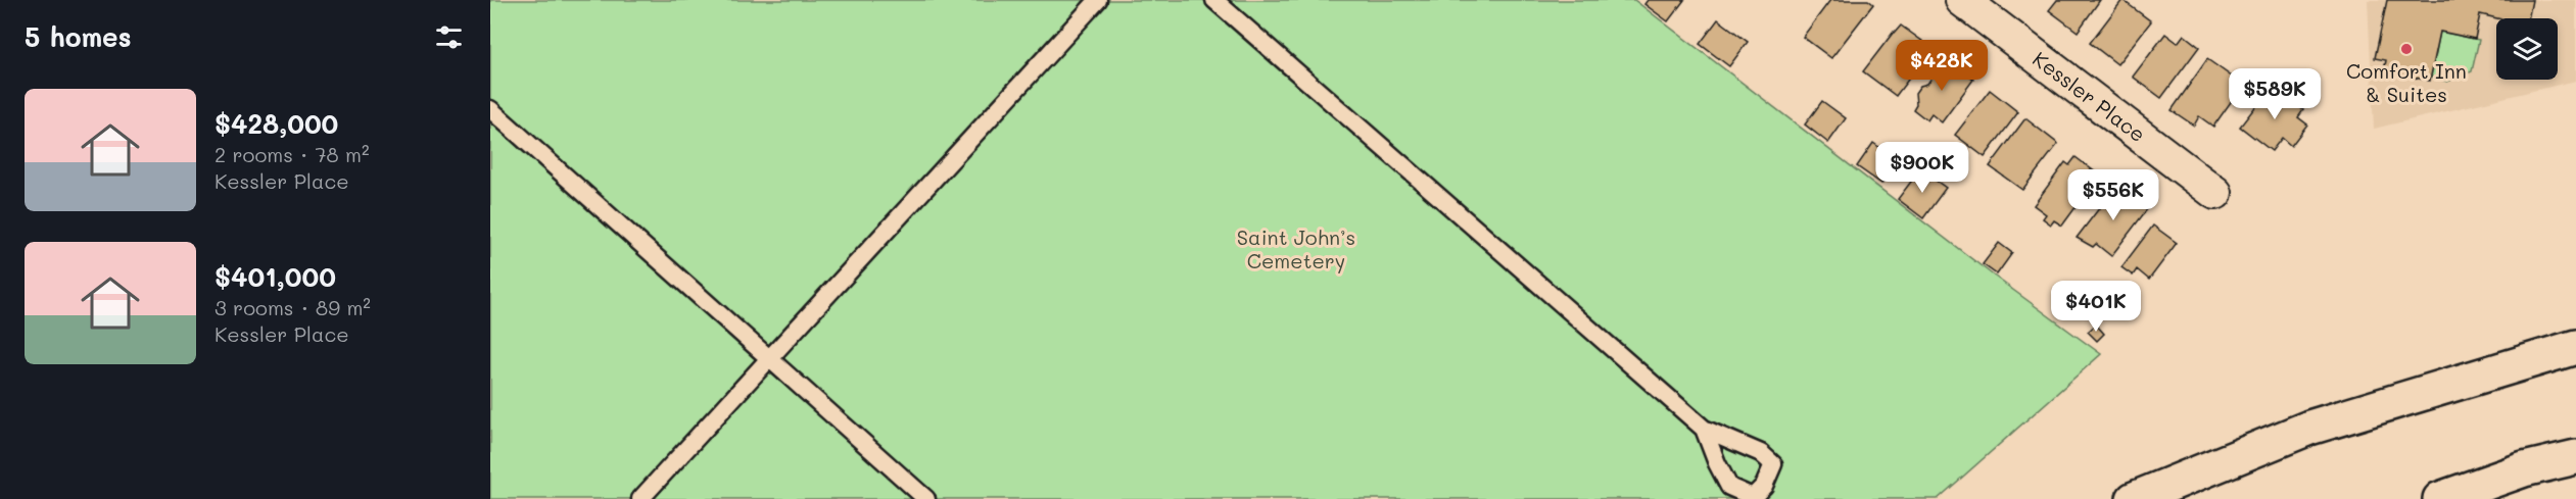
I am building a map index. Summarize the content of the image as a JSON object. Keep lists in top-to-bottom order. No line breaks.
{"streets":{"street":["Kessler Place"]},"parks":["Saint John’s Cemetery"],"places":["Comfort Inn & Suites"],"page":{"heading":"5 homes","price":["$428K","$589K","$900K","$556K","$401K"],"list":[{"name":"$428,000","note":"2 rooms · 78 m² · Kessler Place"},{"name":"$401,000","note":"3 rooms · 89 m² · Kessler Place"}]}}
